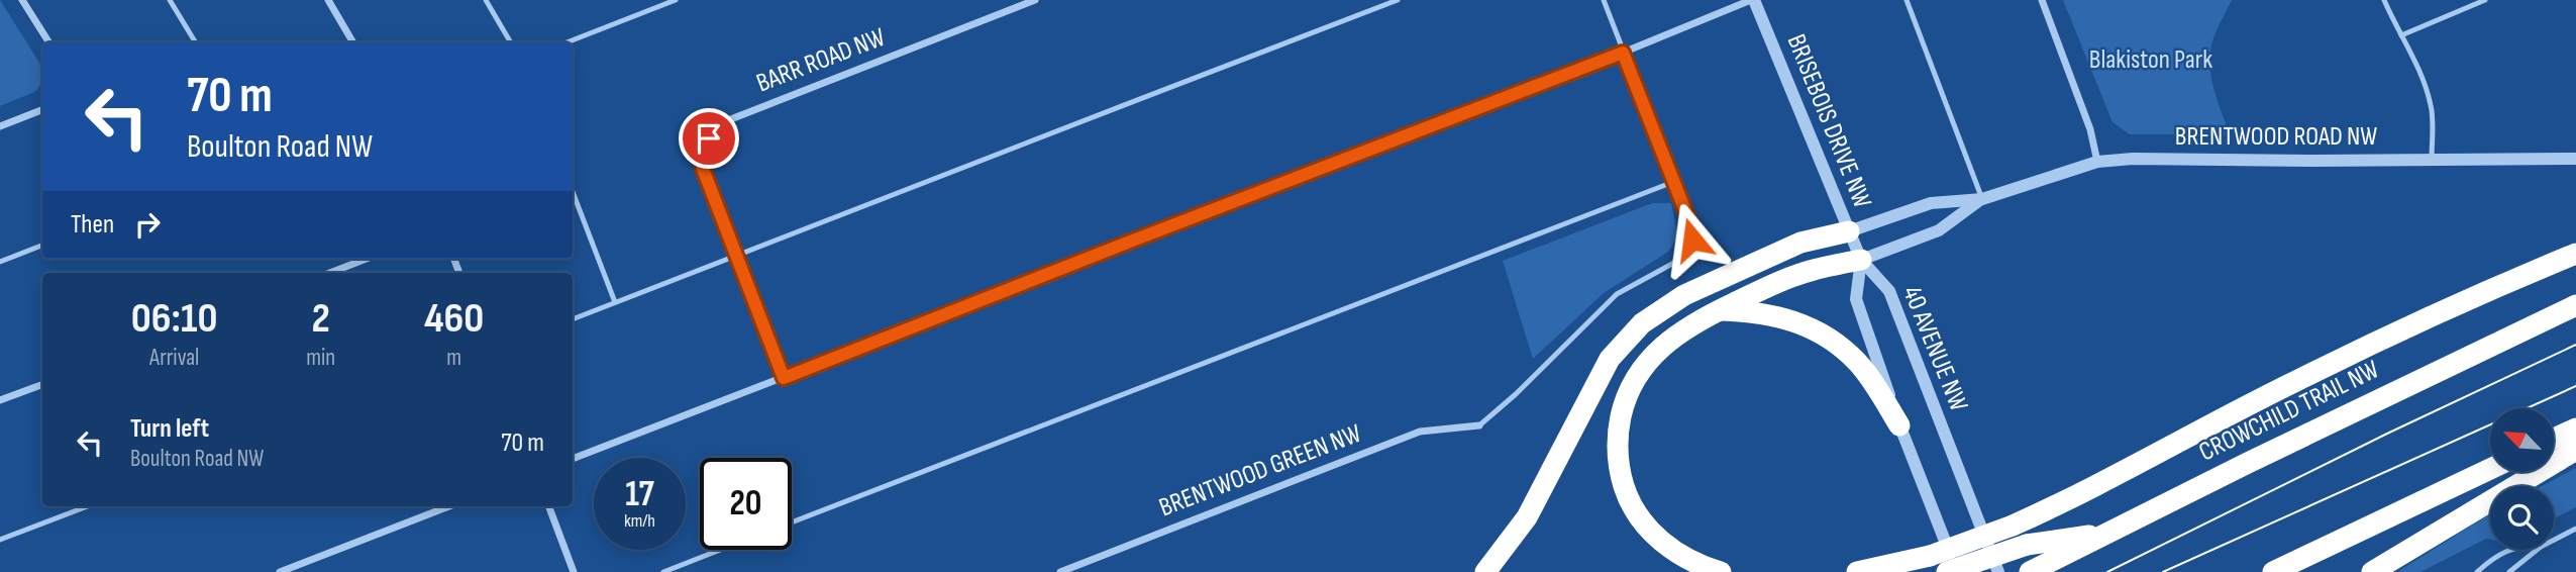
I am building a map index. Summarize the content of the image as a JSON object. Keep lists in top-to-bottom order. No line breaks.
{"streets":{"highway":["CROWCHILD TRAIL NW"],"street":["BARR ROAD NW","BRISEBOIS DRIVE NW","BRENTWOOD ROAD NW","40 AVENUE NW","BRENTWOOD GREEN NW"]},"crossings":[["BRISEBOIS DRIVE NW","BRENTWOOD ROAD NW"],["BRISEBOIS DRIVE NW","40 AVENUE NW"],["BRENTWOOD ROAD NW","40 AVENUE NW"]],"parks":["Blakiston Park"],"north":"top left","page":{"turn":["70 m","Boulton Road NW"],"then":"Then","eta":["06:10","Arrival","2","min","460","m"],"list":[{"name":"Turn left","note":"Boulton Road NW","value":"70 m"}],"speed":"17 km/h","limit":"20"}}
